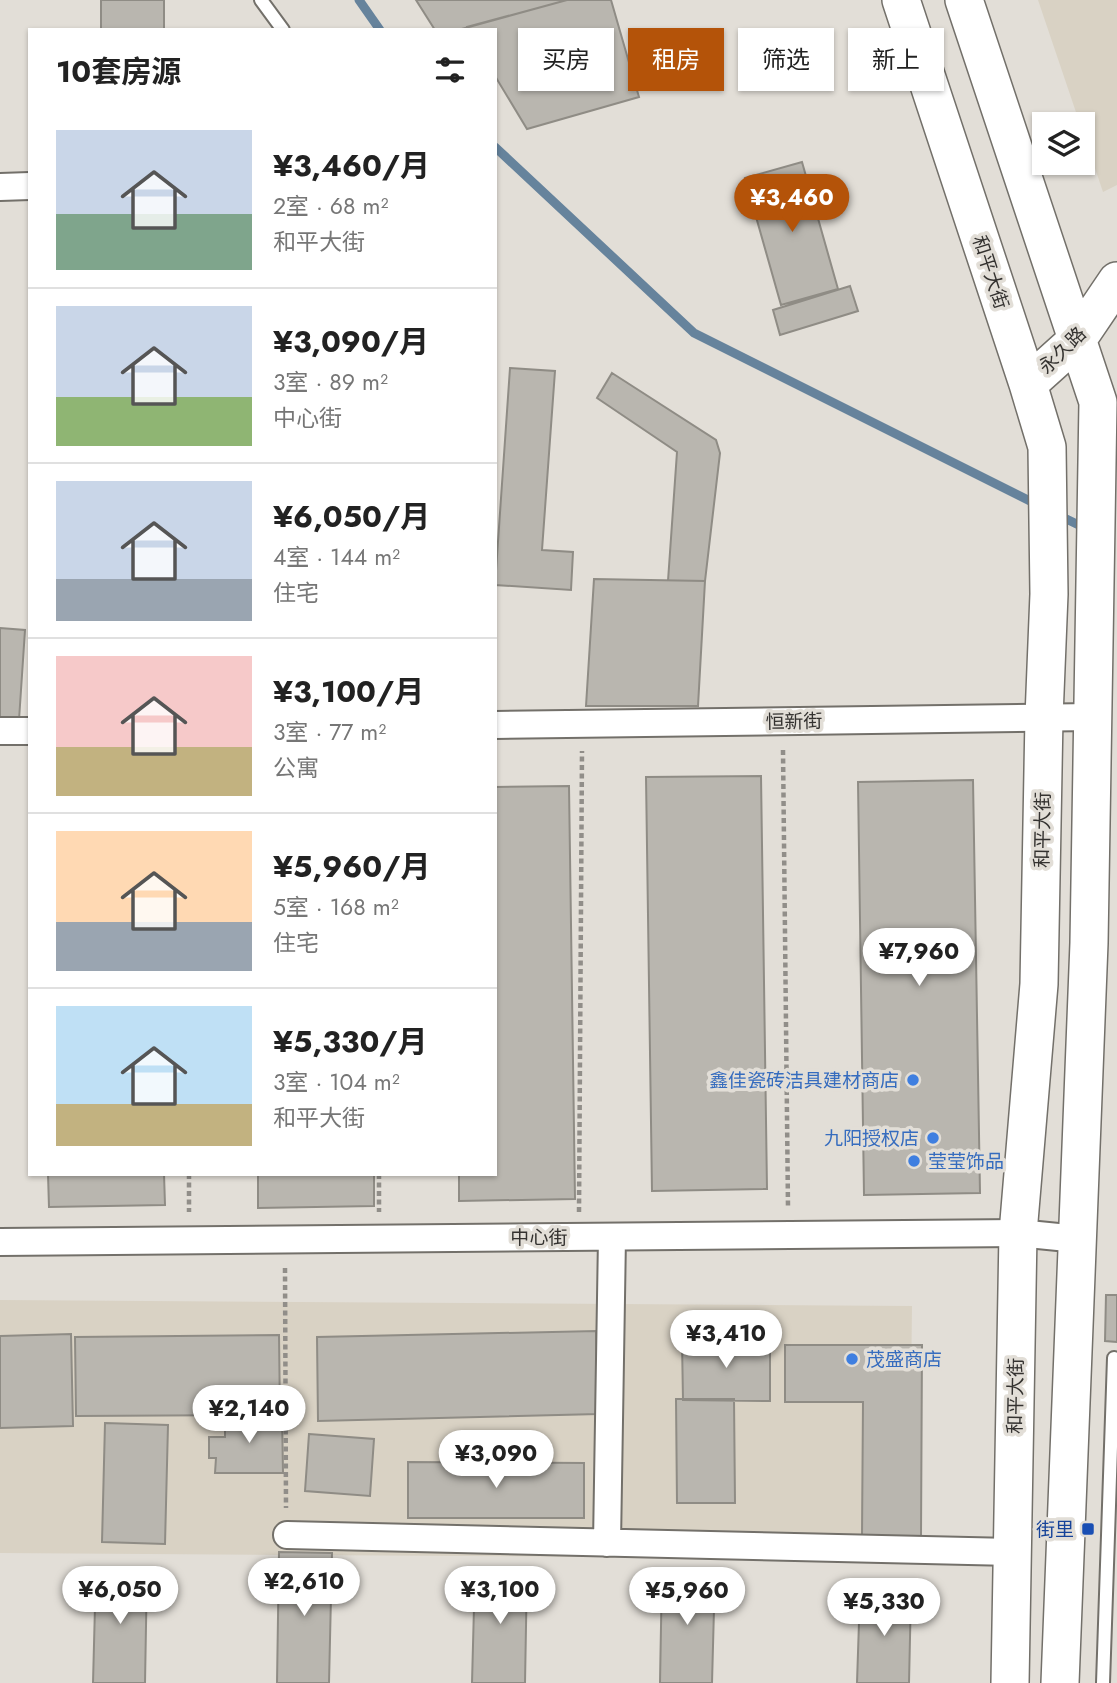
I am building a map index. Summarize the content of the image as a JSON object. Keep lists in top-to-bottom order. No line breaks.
{"streets":{"main road":["和平大街","永久路"],"street":["恒新街","中心街"]},"crossings":[["和平大街","永久路"],["和平大街","恒新街"],["和平大街","中心街"]],"places":{"other":["鑫佳瓷砖洁具建材商店","九阳授权店","莹莹饰品","茂盛商店"],"transit":["街里"]},"page":{"chip":["买房","租房","筛选","新上"],"heading":"10套房源","list":[{"name":"¥3,460/月","note":"2室 · 68 m² · 和平大街"},{"name":"¥3,090/月","note":"3室 · 89 m² · 中心街"},{"name":"¥6,050/月","note":"4室 · 144 m² · 住宅"},{"name":"¥3,100/月","note":"3室 · 77 m² · 公寓"},{"name":"¥5,960/月","note":"5室 · 168 m² · 住宅"},{"name":"¥5,330/月","note":"3室 · 104 m² · 和平大街"}],"price":["¥3,460","¥7,960","¥3,410","¥2,140","¥3,090","¥2,610","¥6,050","¥3,100","¥5,960","¥5,330"]}}
